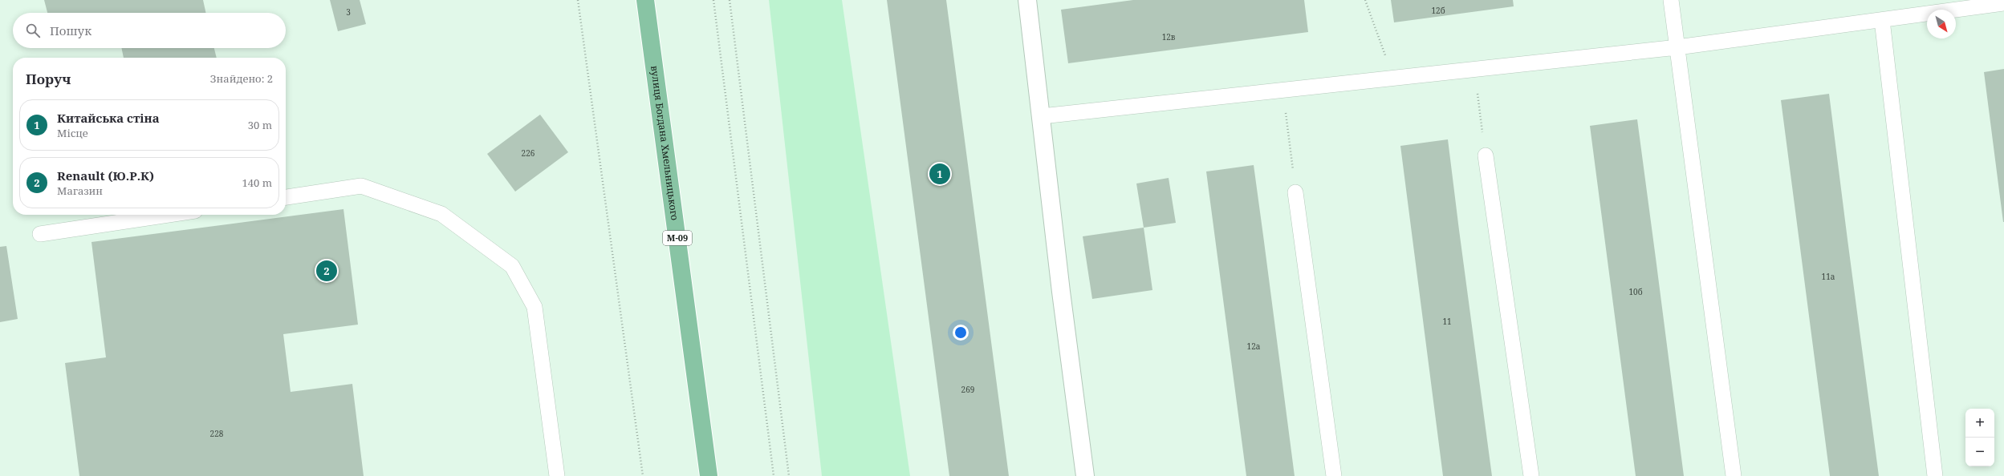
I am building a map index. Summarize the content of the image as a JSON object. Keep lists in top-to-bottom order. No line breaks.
{"streets":{"main road":["вулиця Богдана Хмельницького","М-09"]},"house_numbers":["12б","3","12в","226","11а","10б","11","12а","269","228"],"north":"bottom right","page":{"search":"Пошук","heading":["Поруч","Знайдено: 2"],"list":[{"mark":"1","name":"Китайська стіна","note":"Місце","value":"30 m"},{"mark":"2","name":"Renault (Ю.Р.К)","note":"Магазин","value":"140 m"}],"pins":["1","2"],"map_buttons":["+","−"]}}
